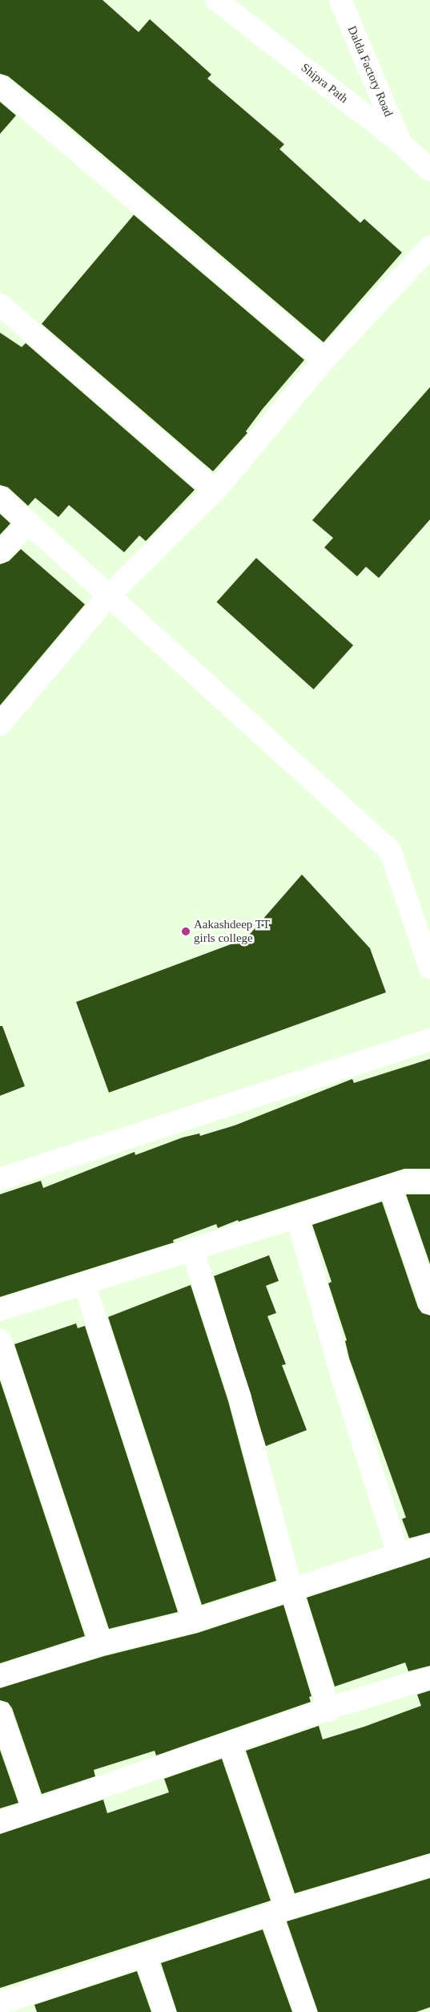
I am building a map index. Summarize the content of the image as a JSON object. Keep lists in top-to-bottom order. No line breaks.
{"streets":{"street":["Dalda Factory Road","Shipra Path"]},"crossings":[["Dalda Factory Road","Shipra Path"]],"places":["Aakashdeep TT girls college"]}
